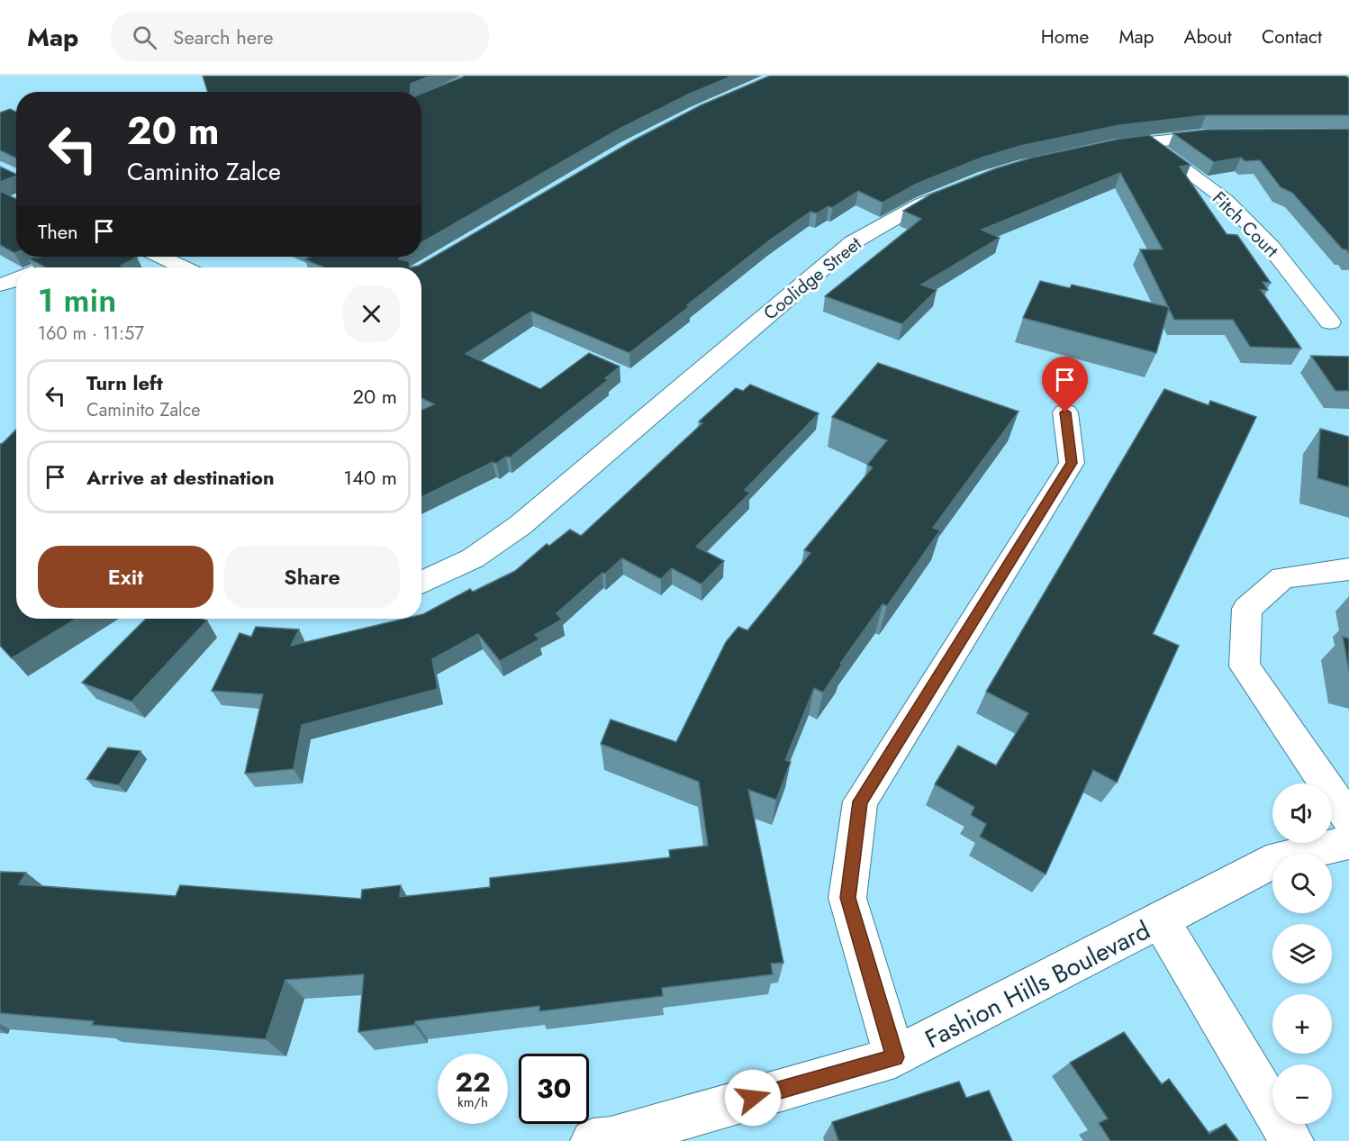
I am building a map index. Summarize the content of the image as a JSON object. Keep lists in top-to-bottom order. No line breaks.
{"streets":{"street":["Fitch Court","Coolidge Street","Fashion Hills Boulevard"]},"page":{"header":"Map","search":"Search here","nav":["Home","Map","About","Contact"],"turn":["20 m","Caminito Zalce"],"then":"Then","heading":["1 min","160 m · 11:57"],"list":[{"name":"Turn left","note":"Caminito Zalce","value":"20 m"},{"name":"Arrive at destination","value":"140 m"}],"buttons":["Exit","Share"],"map_buttons":["+","−"],"speed":"22 km/h","limit":"30"}}
